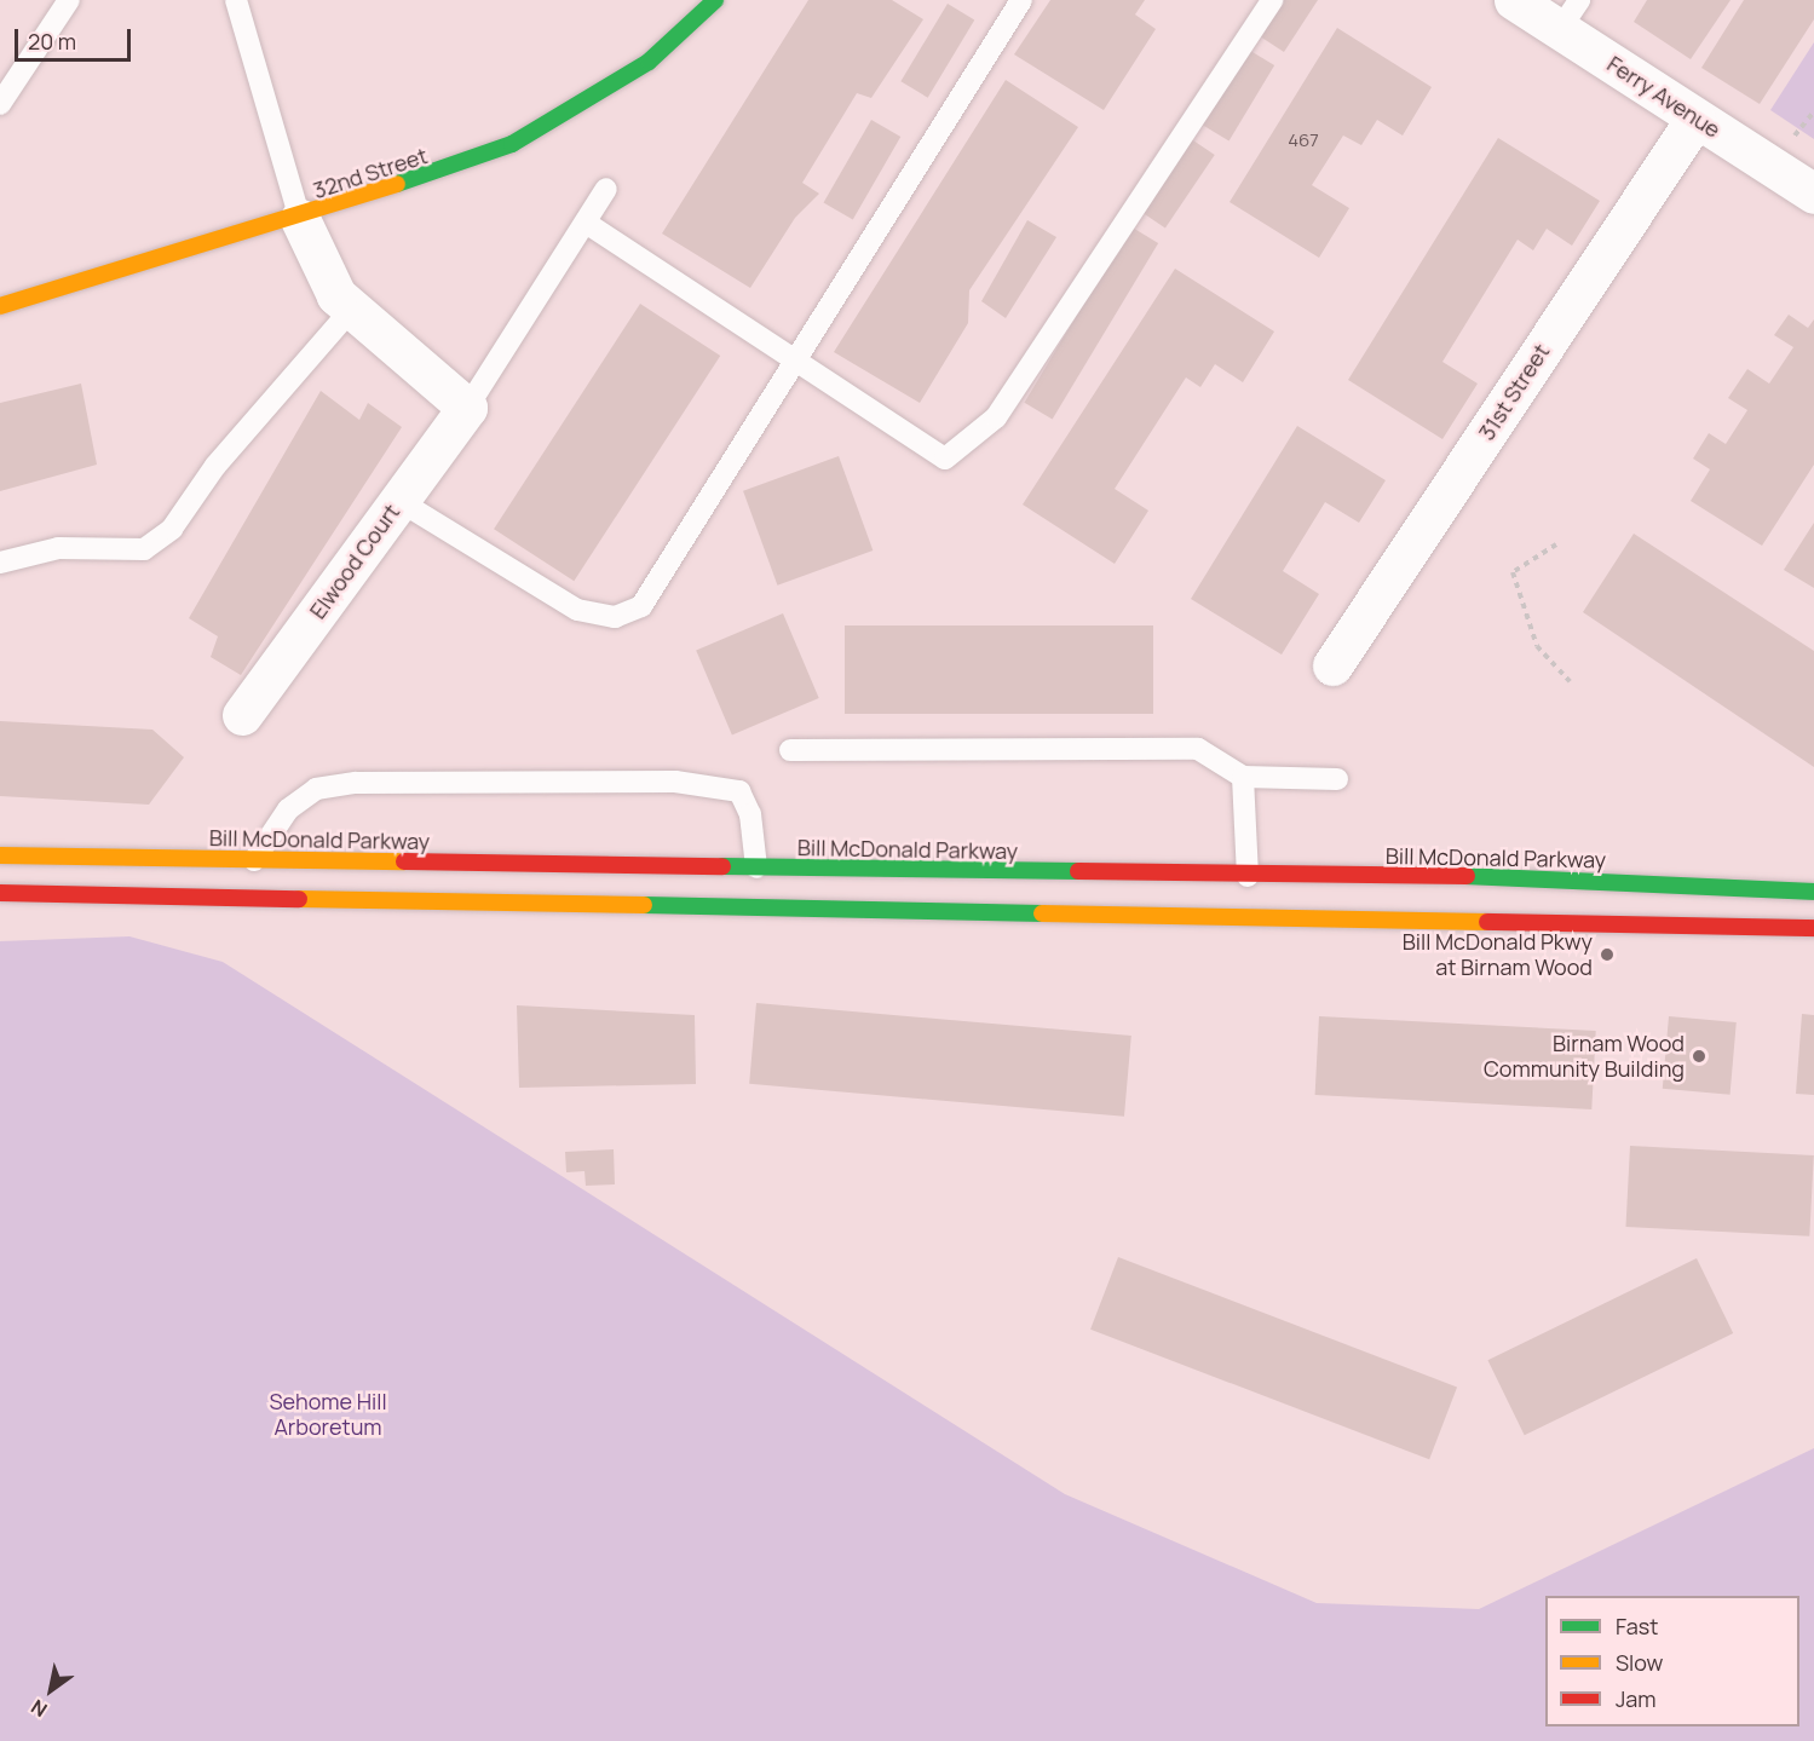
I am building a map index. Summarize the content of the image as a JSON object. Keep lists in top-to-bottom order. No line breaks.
{"streets":{"main road":["32nd Street","Bill McDonald Parkway"],"street":["Ferry Avenue","31st Street","Elwood Court"]},"crossings":[["Ferry Avenue","31st Street"]],"parks":["Sehome Hill Arboretum"],"places":["Bill McDonald Pkwy at Birnam Wood","Birnam Wood Community Building"],"house_numbers":["467"],"legend":["Fast","Slow","Jam"],"scale_bar":"20 m","north":"bottom left"}
